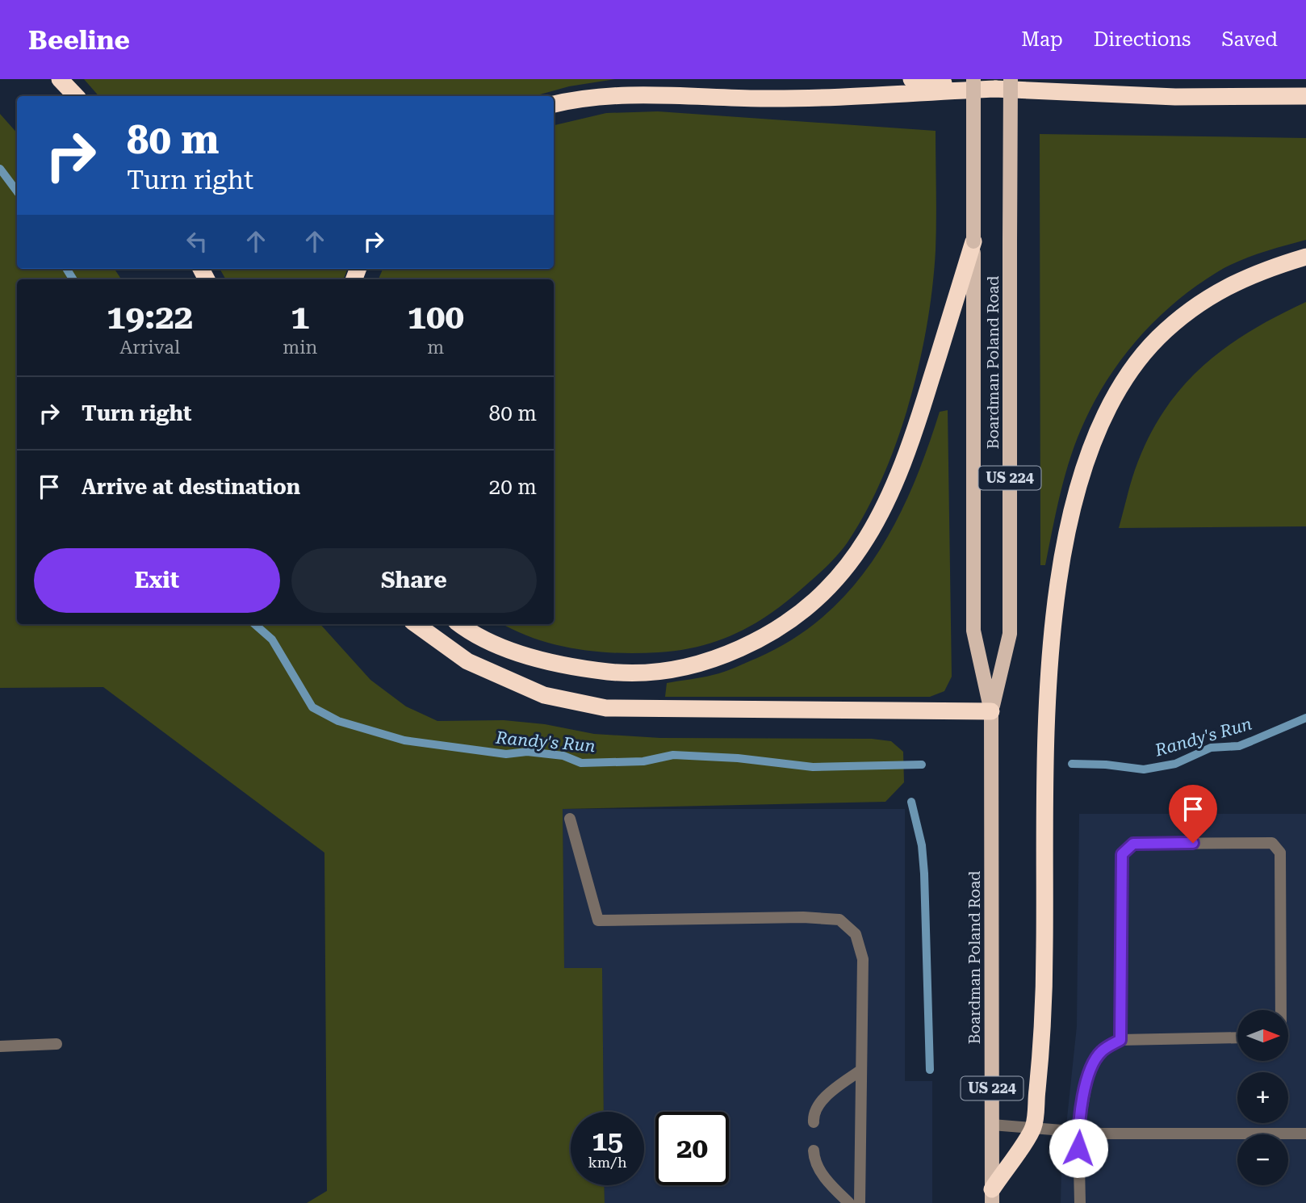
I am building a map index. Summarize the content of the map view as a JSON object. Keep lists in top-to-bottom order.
{
  "streets": {
    "main road": ["Boardman Poland Road", "US 224"]
  },
  "water": ["Randy's Run"],
  "north": "right",
  "page": {
    "header": "Beeline",
    "nav": ["Map", "Directions", "Saved"],
    "turn": ["80 m", "Turn right"],
    "eta": [
      "19:22",
      "Arrival",
      "1",
      "min",
      "100",
      "m"
    ],
    "list": [
      {
        "name": "Turn right",
        "value": "80 m"
      },
      {
        "name": "Arrive at destination",
        "value": "20 m"
      }
    ],
    "buttons": ["Exit", "Share"],
    "map_buttons": ["+", "−"],
    "speed": "15 km/h",
    "limit": "20"
  }
}
